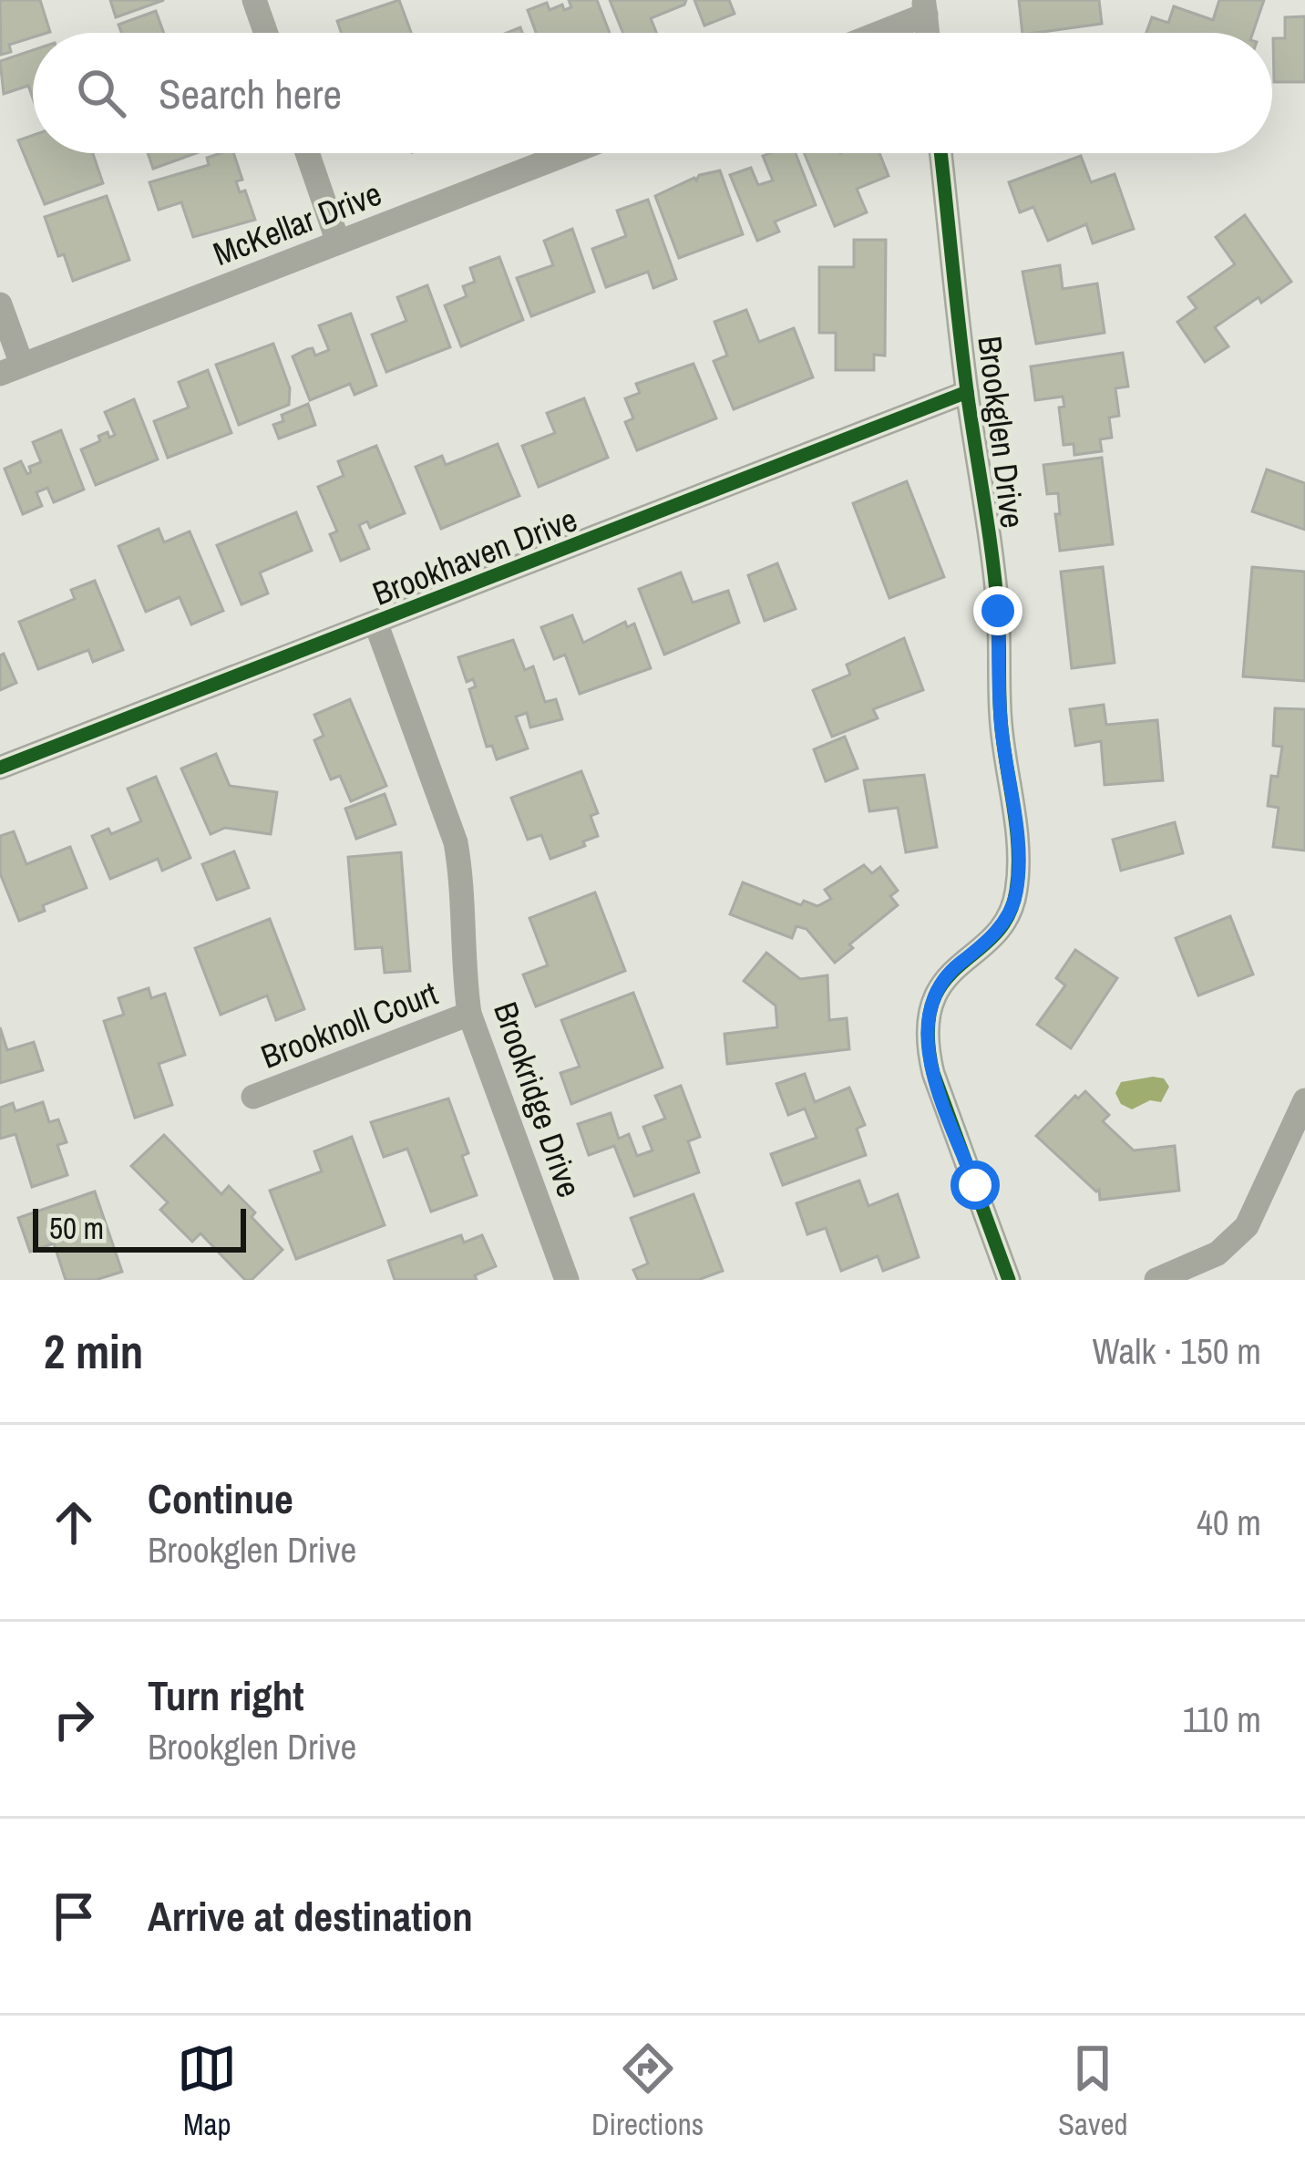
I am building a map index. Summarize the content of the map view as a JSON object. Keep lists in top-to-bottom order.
{
  "streets": {
    "street": [
      "McKellar Drive",
      "Brookglen Drive",
      "Brookhaven Drive",
      "Brooknoll Court",
      "Brookridge Drive"
    ]
  },
  "crossings": [
    ["Brookglen Drive", "Brookhaven Drive"],
    ["Brookhaven Drive", "Brookridge Drive"],
    ["Brooknoll Court", "Brookridge Drive"]
  ],
  "scale_bar": "50 m",
  "page": {
    "search": "Search here",
    "scale": "50 m",
    "heading": ["2 min", "Walk · 150 m"],
    "list": [
      ["Continue", "Brookglen Drive", "40 m"],
      ["Turn right", "Brookglen Drive", "110 m"],
      "Arrive at destination"
    ],
    "nav": ["Map", "Directions", "Saved"]
  }
}
